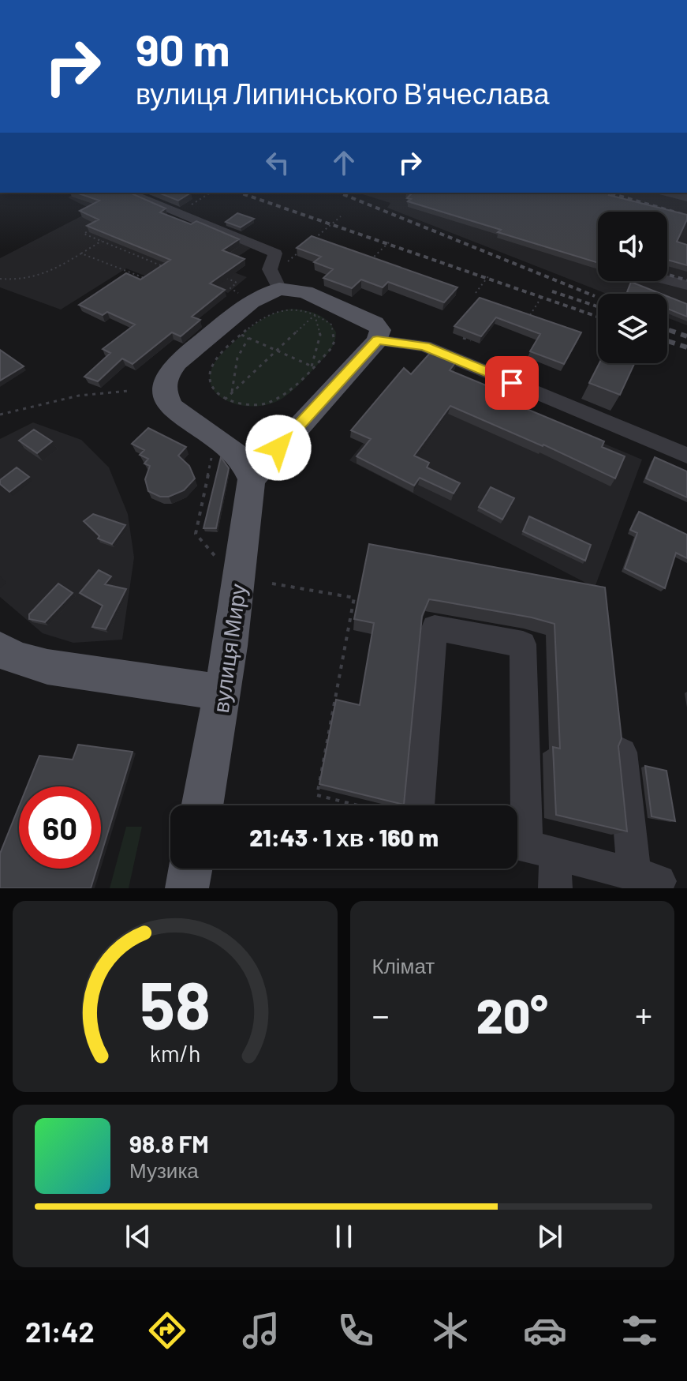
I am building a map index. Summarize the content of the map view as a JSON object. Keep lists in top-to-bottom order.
{
  "streets": {
    "main road": ["вулиця Миру"]
  },
  "page": {
    "turn": ["90 m", "вулиця Липинського В'ячеслава"],
    "limit": "60",
    "trip": "21:43 · 1 хв · 160 m",
    "tile": "Клімат",
    "heat": ["−", "20°", "+"],
    "song": ["98.8 FM", "Музика"],
    "tabs": "21:42",
    "gauge": ["58", "km/h"]
  }
}
